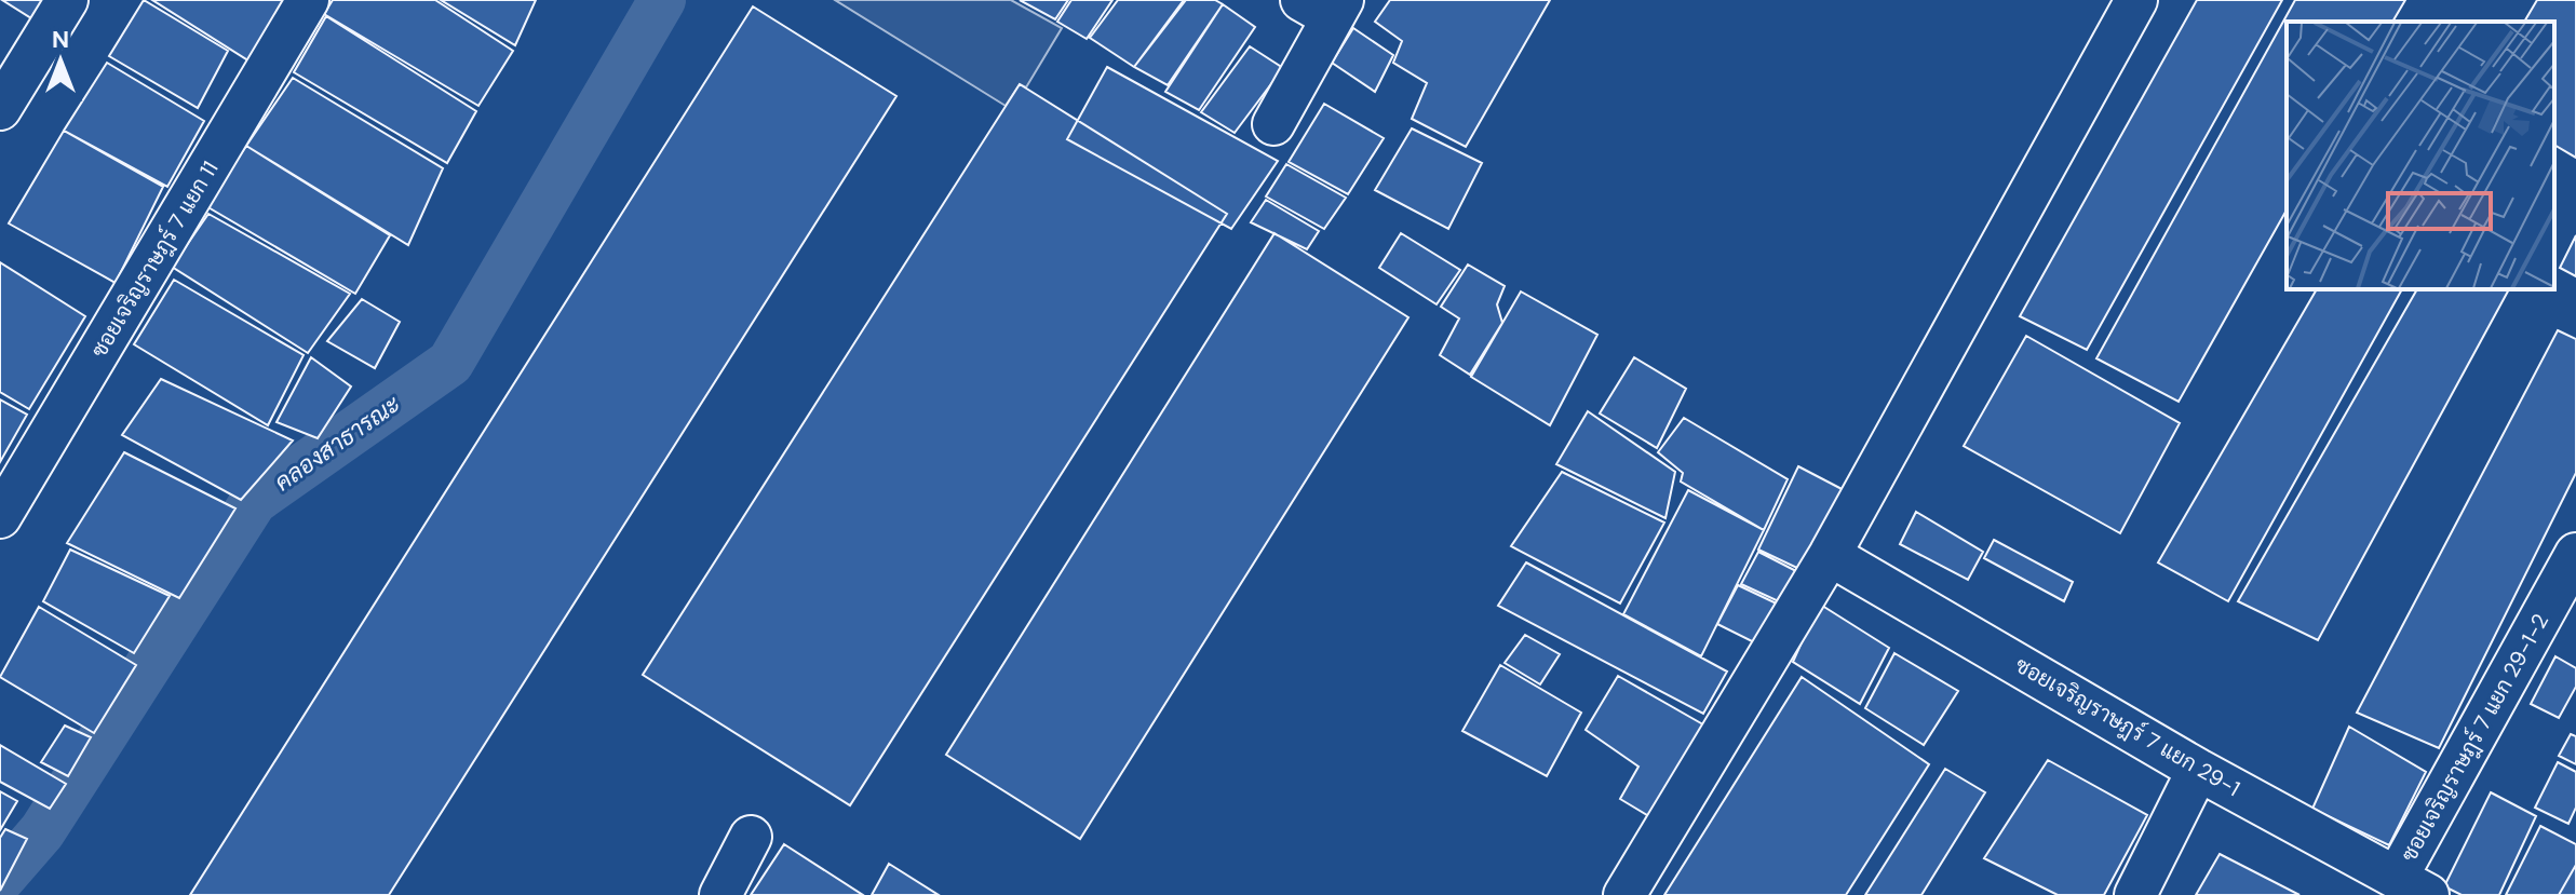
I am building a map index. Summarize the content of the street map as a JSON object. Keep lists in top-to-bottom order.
{
  "streets": {
    "street": ["ซอยเจริญราษฎร์ 7 แยก 11", "ซอยเจริญราษฎร์ 7 แยก 29-1", "ซอยเจริญราษฎร์ 7 แยก 29-1-2"]
  },
  "crossings": [
    ["ซอยเจริญราษฎร์ 7 แยก 29-1", "ซอยเจริญราษฎร์ 7 แยก 29-1-2"]
  ],
  "water": ["คลองสาธารณะ"],
  "north": "top"
}
